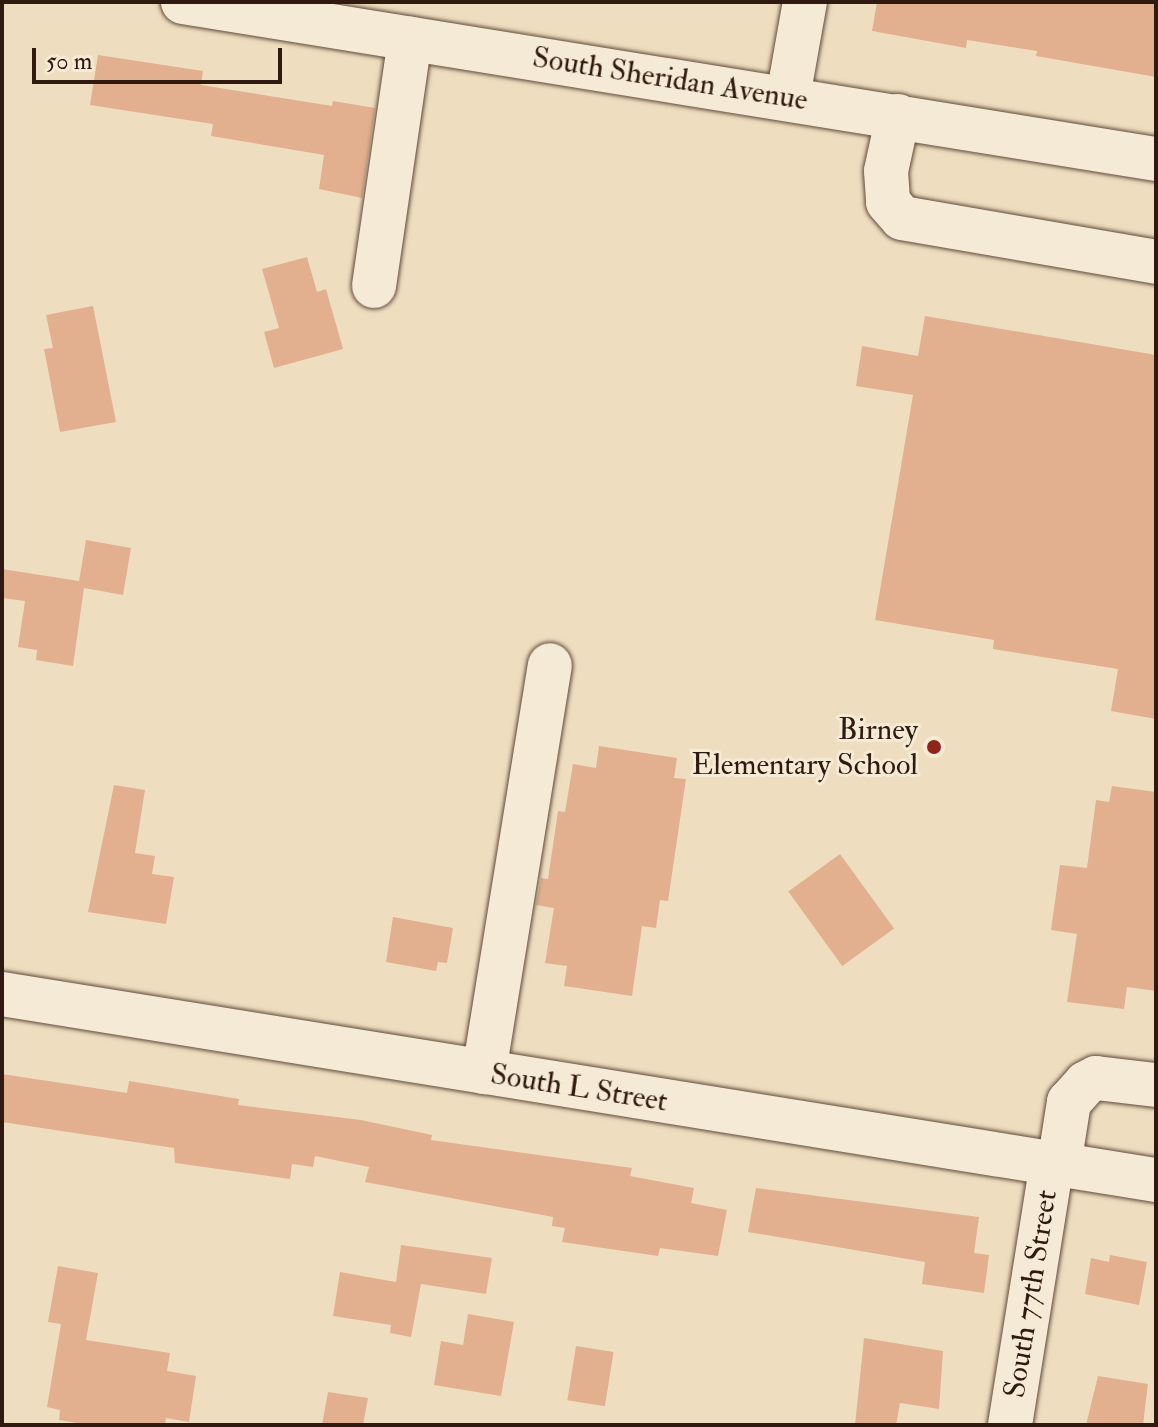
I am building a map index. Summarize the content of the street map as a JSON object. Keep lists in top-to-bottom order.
{
  "streets": {
    "street": ["South Sheridan Avenue", "South L Street", "South 77th Street"]
  },
  "crossings": [
    ["South L Street", "South 77th Street"]
  ],
  "places": ["Birney Elementary School"],
  "scale_bar": "50 m"
}
